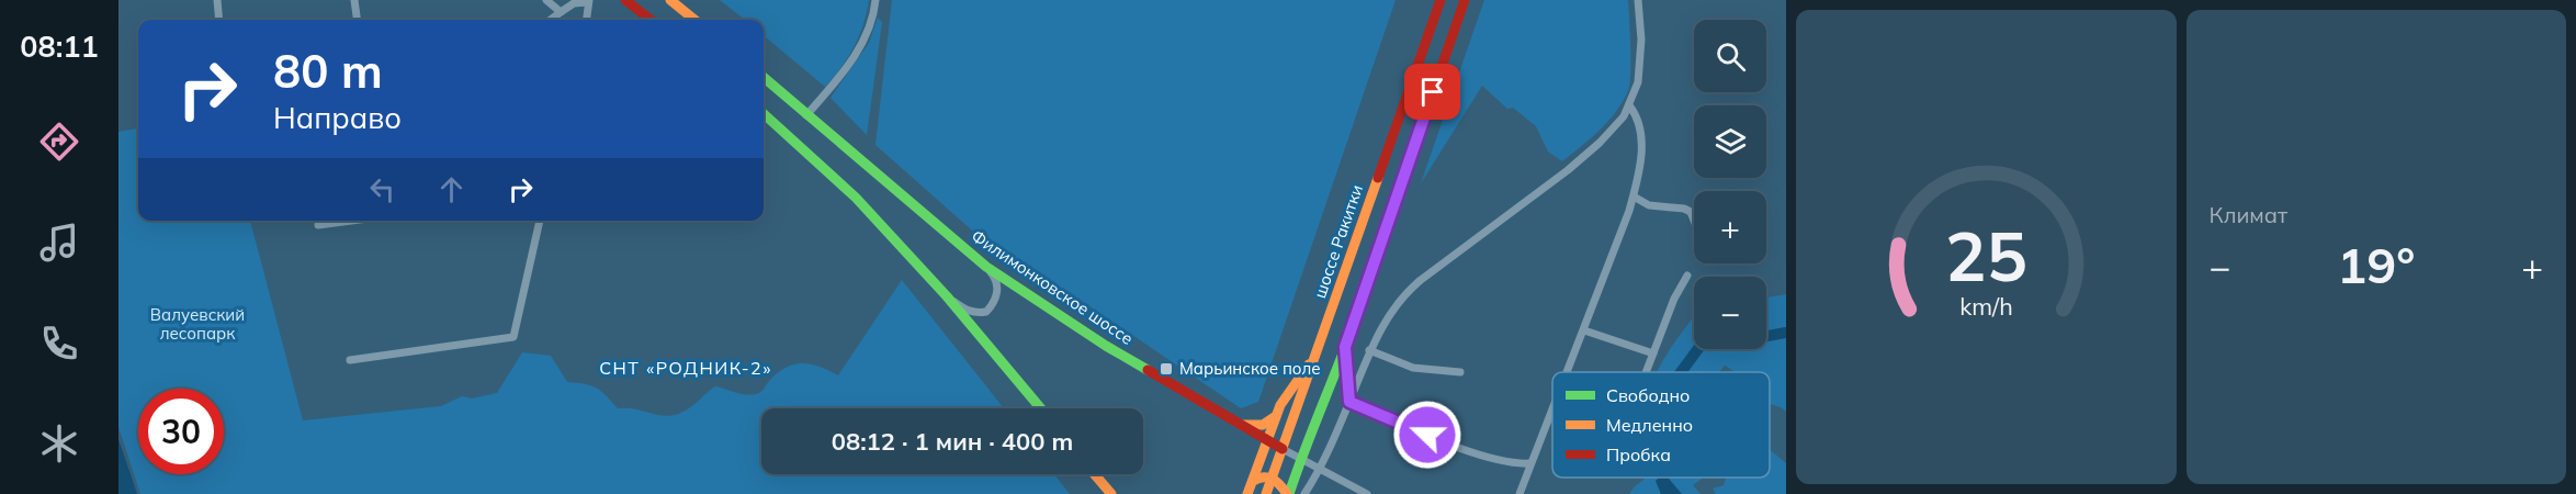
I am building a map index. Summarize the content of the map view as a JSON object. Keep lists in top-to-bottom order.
{
  "streets": {
    "main road": ["шоссе Ракитки", "Филимонковское шоссе"]
  },
  "crossings": [
    ["шоссе Ракитки", "Филимонковское шоссе"]
  ],
  "districts": ["СНТ «РОДНИК-2»"],
  "parks": ["Валуевский лесопарк"],
  "places": {
    "transit": ["Марьинское поле"]
  },
  "legend": ["Свободно", "Медленно", "Пробка"],
  "page": {
    "tabs": "08:11",
    "tile": "Климат",
    "map_buttons": ["+", "−"],
    "turn": ["80 m", "Направо"],
    "heat": ["−", "19°", "+"],
    "limit": "30",
    "trip": "08:12 · 1 мин · 400 m",
    "gauge": ["25", "km/h"]
  }
}
